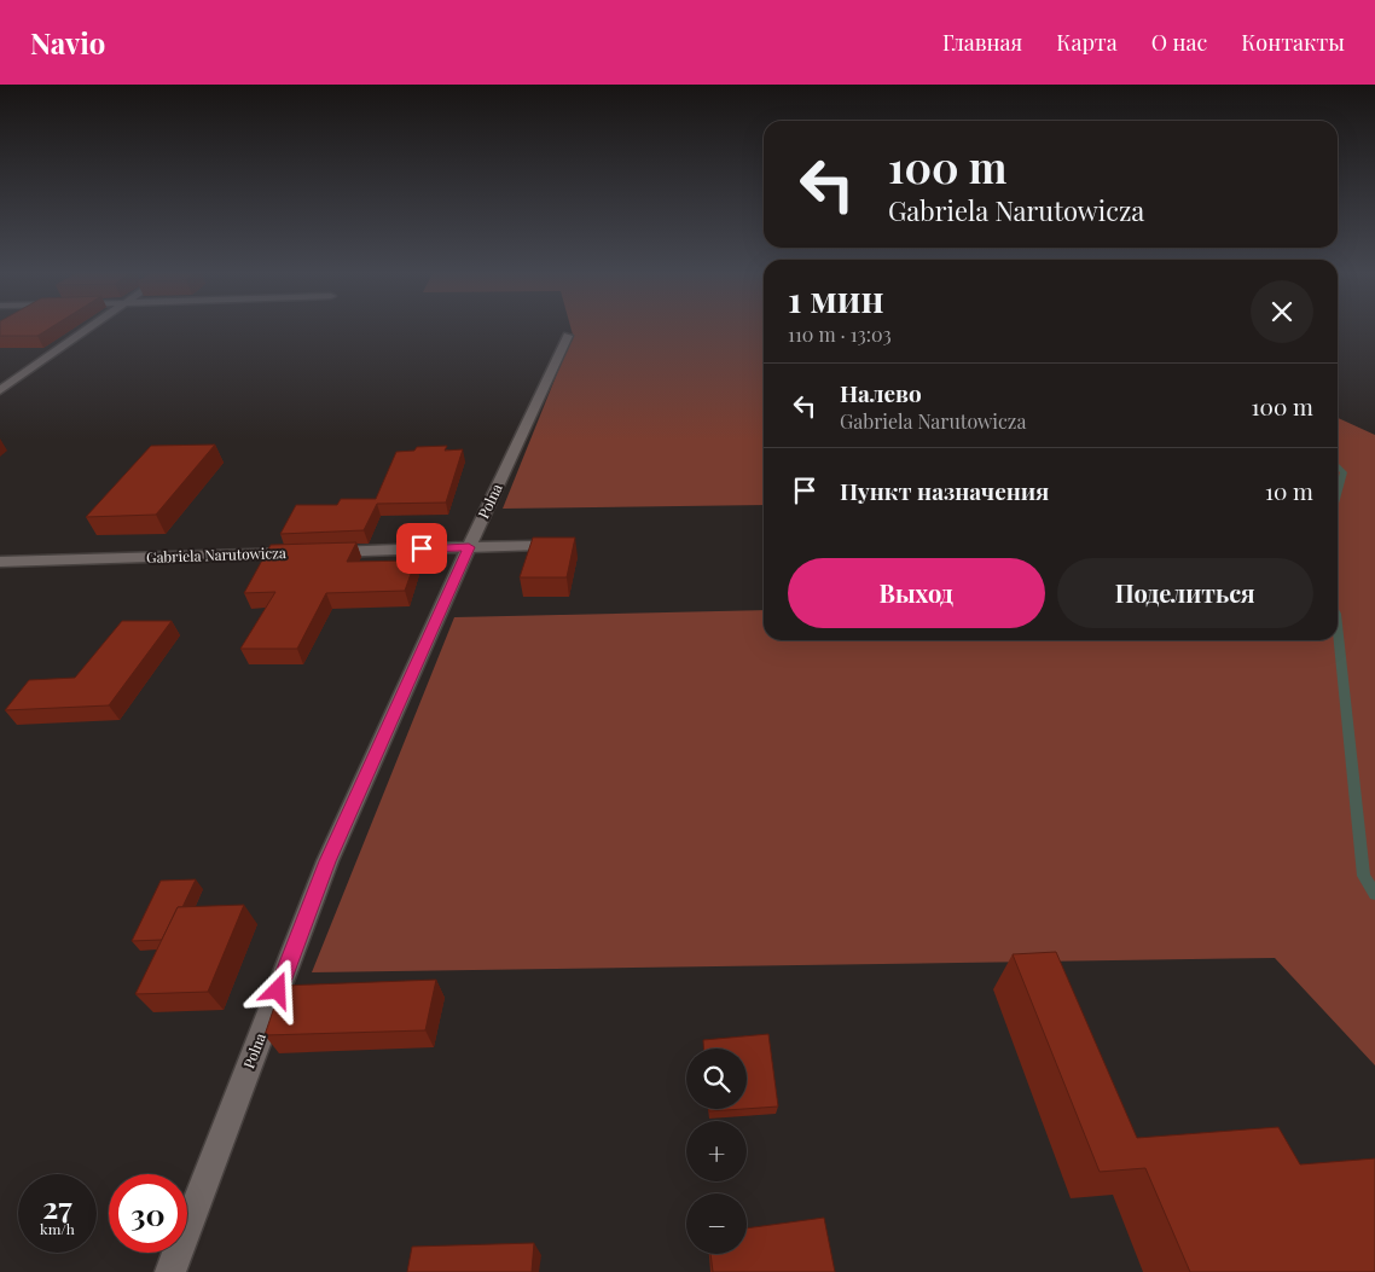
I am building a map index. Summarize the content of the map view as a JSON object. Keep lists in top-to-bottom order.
{
  "streets": {
    "street": ["Polna", "Gabriela Narutowicza"]
  },
  "crossings": [
    ["Polna", "Gabriela Narutowicza"]
  ],
  "page": {
    "header": "Navio",
    "nav": [
      "Главная",
      "Карта",
      "О нас",
      "Контакты"
    ],
    "turn": ["100 m", "Gabriela Narutowicza"],
    "heading": ["1 мин", "110 m · 13:03"],
    "list": [
      {
        "name": "Налево",
        "note": "Gabriela Narutowicza",
        "value": "100 m"
      },
      {
        "name": "Пункт назначения",
        "value": "10 m"
      }
    ],
    "buttons": ["Выход", "Поделиться"],
    "map_buttons": ["+", "−"],
    "speed": "27 km/h",
    "limit": "30"
  }
}
